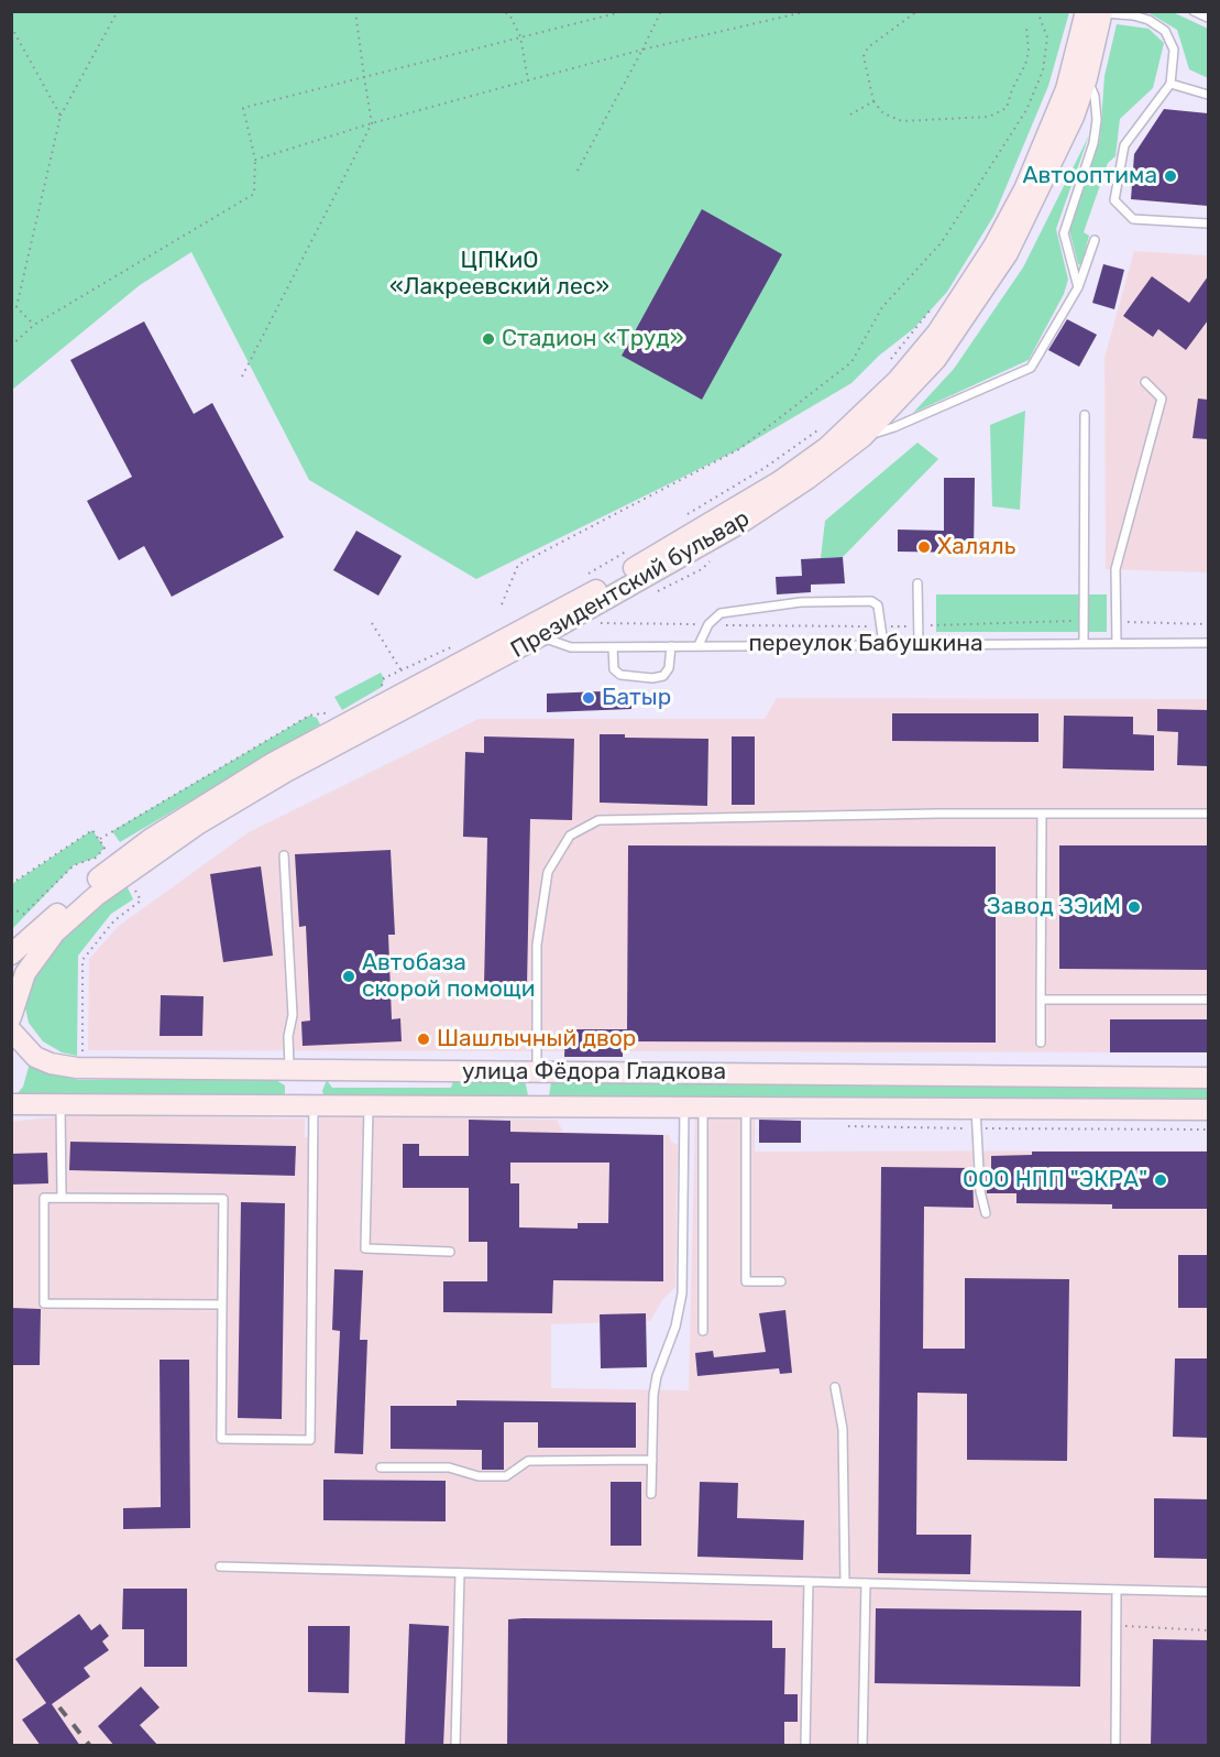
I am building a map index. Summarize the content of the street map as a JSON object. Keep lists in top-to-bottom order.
{
  "streets": {
    "main road": ["Президентский бульвар", "улица Фёдора Гладкова"],
    "lane": ["переулок Бабушкина"]
  },
  "crossings": [
    ["Президентский бульвар", "переулок Бабушкина"]
  ],
  "parks": ["ЦПКиО «Лакреевский лес»"],
  "places": [
    "Автооптима",
    "Стадион «Труд»",
    "Халяль",
    "Батыр",
    "Завод ЗЭиМ",
    "Автобаза скорой помощи",
    "Шашлычный двор",
    "ООО НПП \"ЭКРА\""
  ]
}
